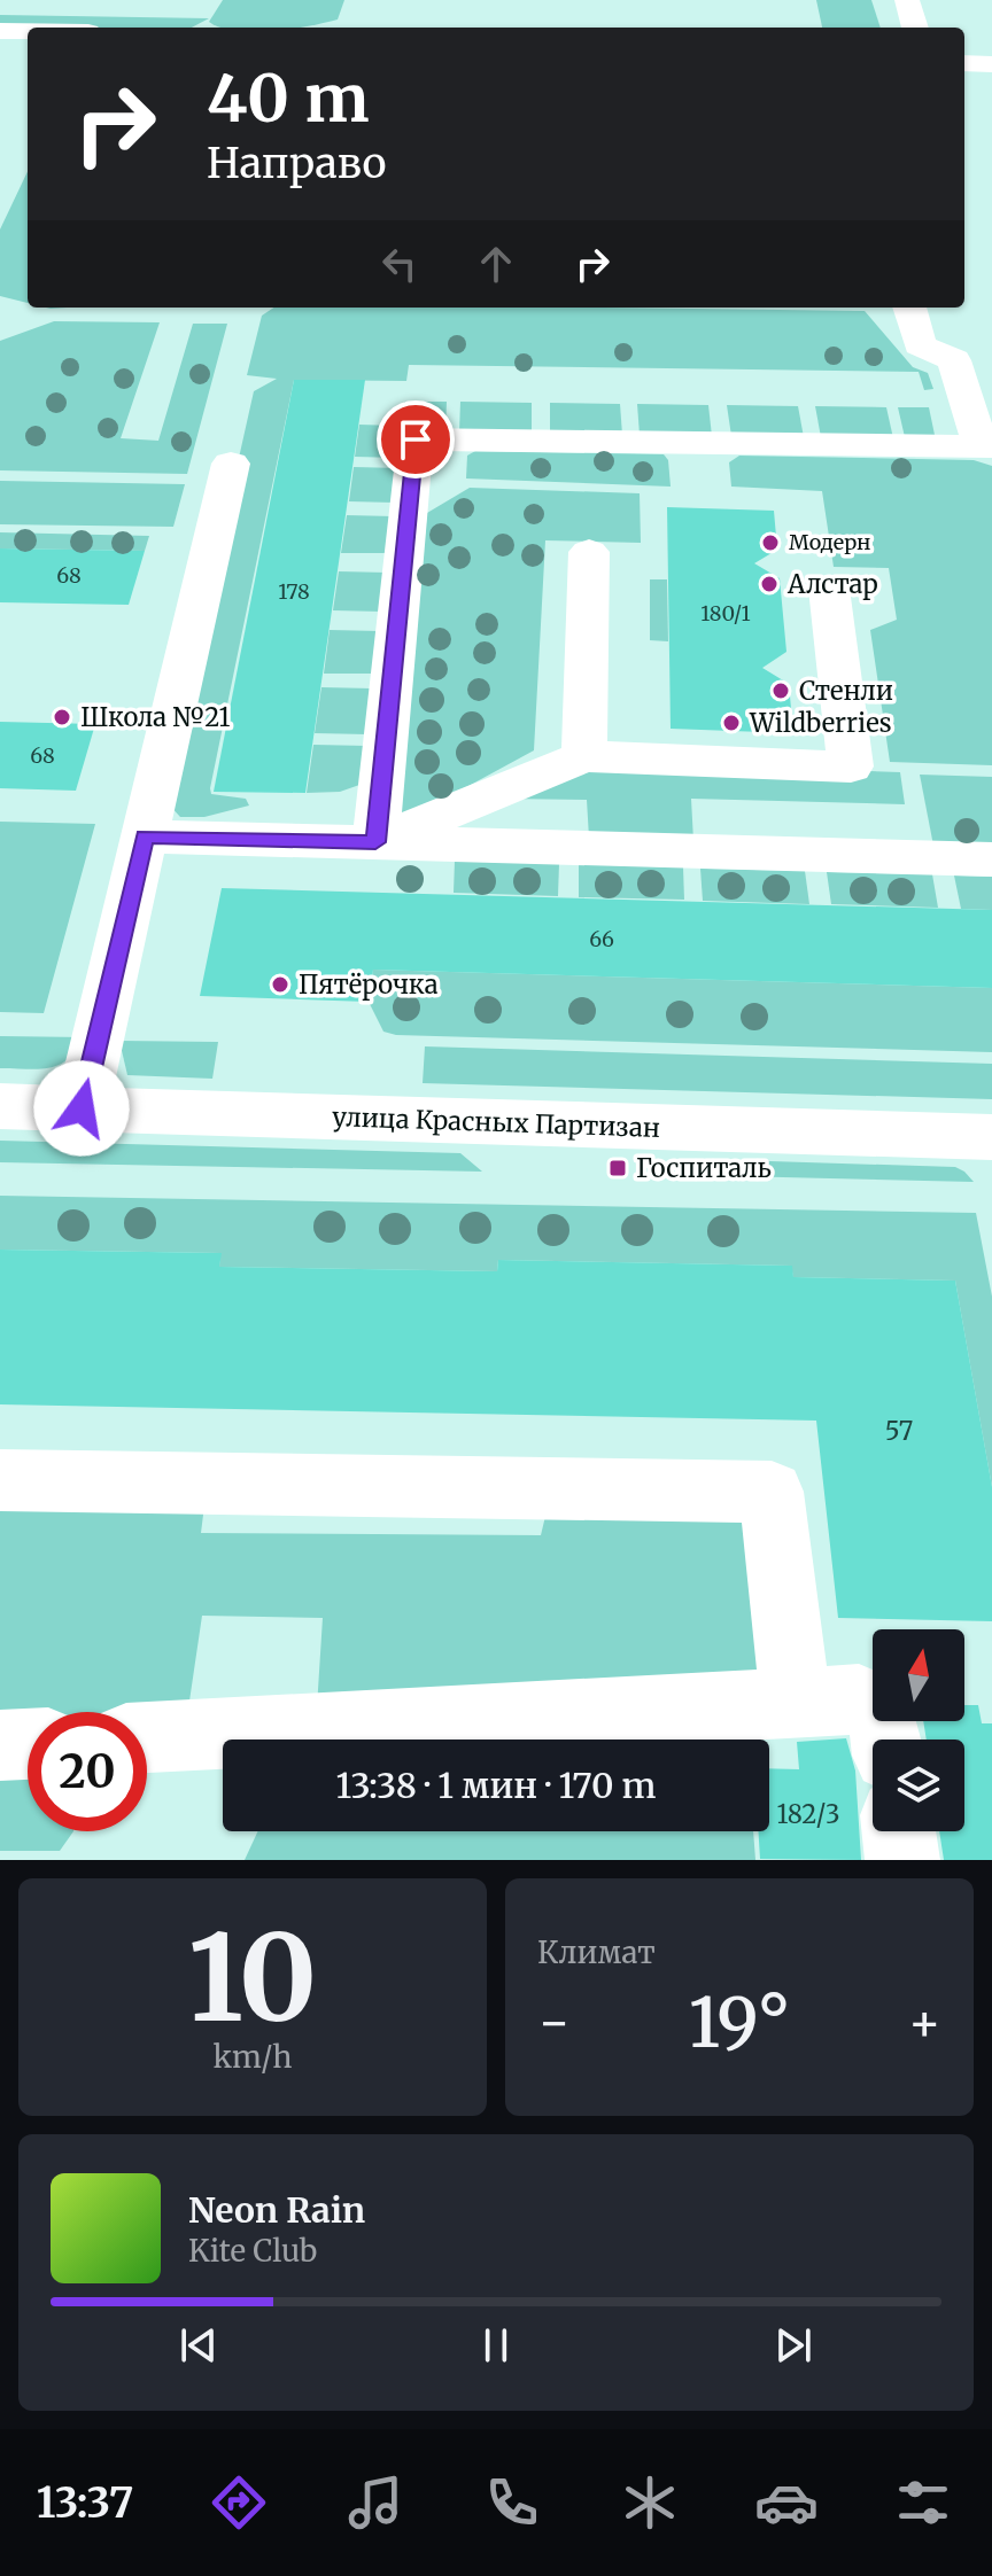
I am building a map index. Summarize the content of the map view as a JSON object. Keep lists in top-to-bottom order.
{
  "streets": {
    "street": ["улица Красных Партизан"]
  },
  "places": {
    "other": [
      "Модерн",
      "Алстар",
      "Стенли",
      "Школа №21",
      "Wildberries",
      "Пятёрочка"
    ],
    "transit": ["Госпиталь"]
  },
  "house_numbers": [
    "68",
    "178",
    "180/1",
    "68",
    "66",
    "57",
    "182/3"
  ],
  "north": "top",
  "page": {
    "turn": ["40 m", "Направо"],
    "limit": "20",
    "trip": "13:38 · 1 мин · 170 m",
    "tile": [
      ["10", "km/h"],
      "Климат"
    ],
    "heat": ["−", "19°", "+"],
    "song": ["Neon Rain", "Kite Club"],
    "tabs": "13:37"
  }
}
